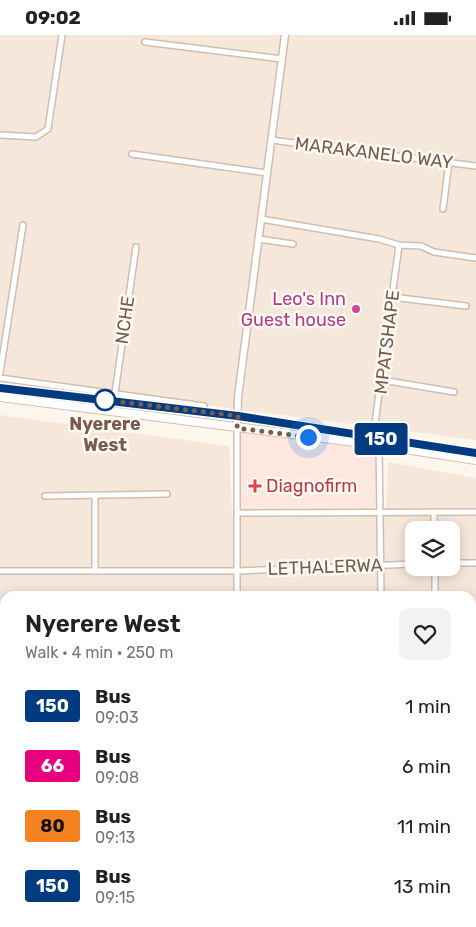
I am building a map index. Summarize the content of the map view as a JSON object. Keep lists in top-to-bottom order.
{
  "streets": {
    "street": [
      "MARAKANELO WAY",
      "NCHE",
      "MPATSHAPE",
      "LETHALERWA"
    ]
  },
  "places": {
    "other": ["Leo's Inn Guest house", "Nyerere West"],
    "health": ["Diagnofirm"]
  },
  "lines": ["bus line 150"],
  "page": {
    "status": "09:02",
    "on_map": "150",
    "heading": ["Nyerere West", "Walk · 4 min · 250 m"],
    "list": [
      {
        "mark": "150",
        "name": "Bus",
        "note": "09:03",
        "value": "1 min"
      },
      {
        "mark": "66",
        "name": "Bus",
        "note": "09:08",
        "value": "6 min"
      },
      {
        "mark": "80",
        "name": "Bus",
        "note": "09:13",
        "value": "11 min"
      },
      {
        "mark": "150",
        "name": "Bus",
        "note": "09:15",
        "value": "13 min"
      }
    ]
  }
}
